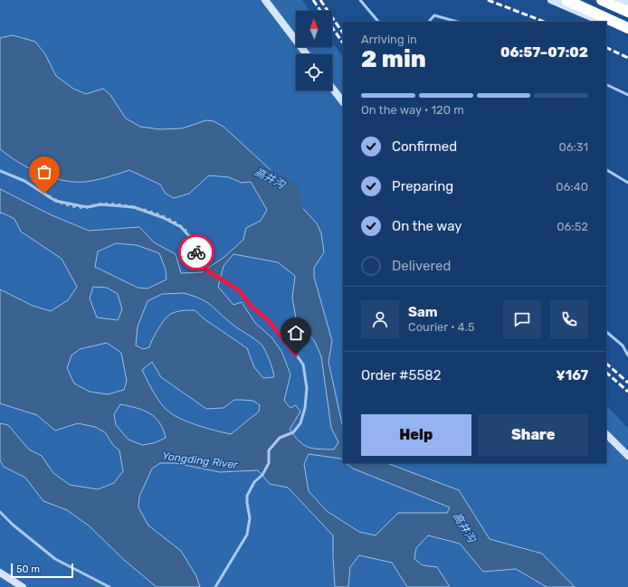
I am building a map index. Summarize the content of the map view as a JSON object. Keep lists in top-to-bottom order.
{
  "water": ["高井沟", "Yongding River"],
  "scale_bar": "50 m",
  "north": "top",
  "page": {
    "heading": ["2 min", "Arriving in", "06:57–07:02"],
    "panel": [
      "Sam",
      "Courier · 4.5",
      "Order #5582",
      "¥167"
    ],
    "bar": "On the way · 120 m",
    "list": [
      ["Confirmed", "06:31"],
      ["Preparing", "06:40"],
      ["On the way", "06:52"],
      "Delivered"
    ],
    "buttons": ["Help", "Share"],
    "scale": "50 m"
  }
}
